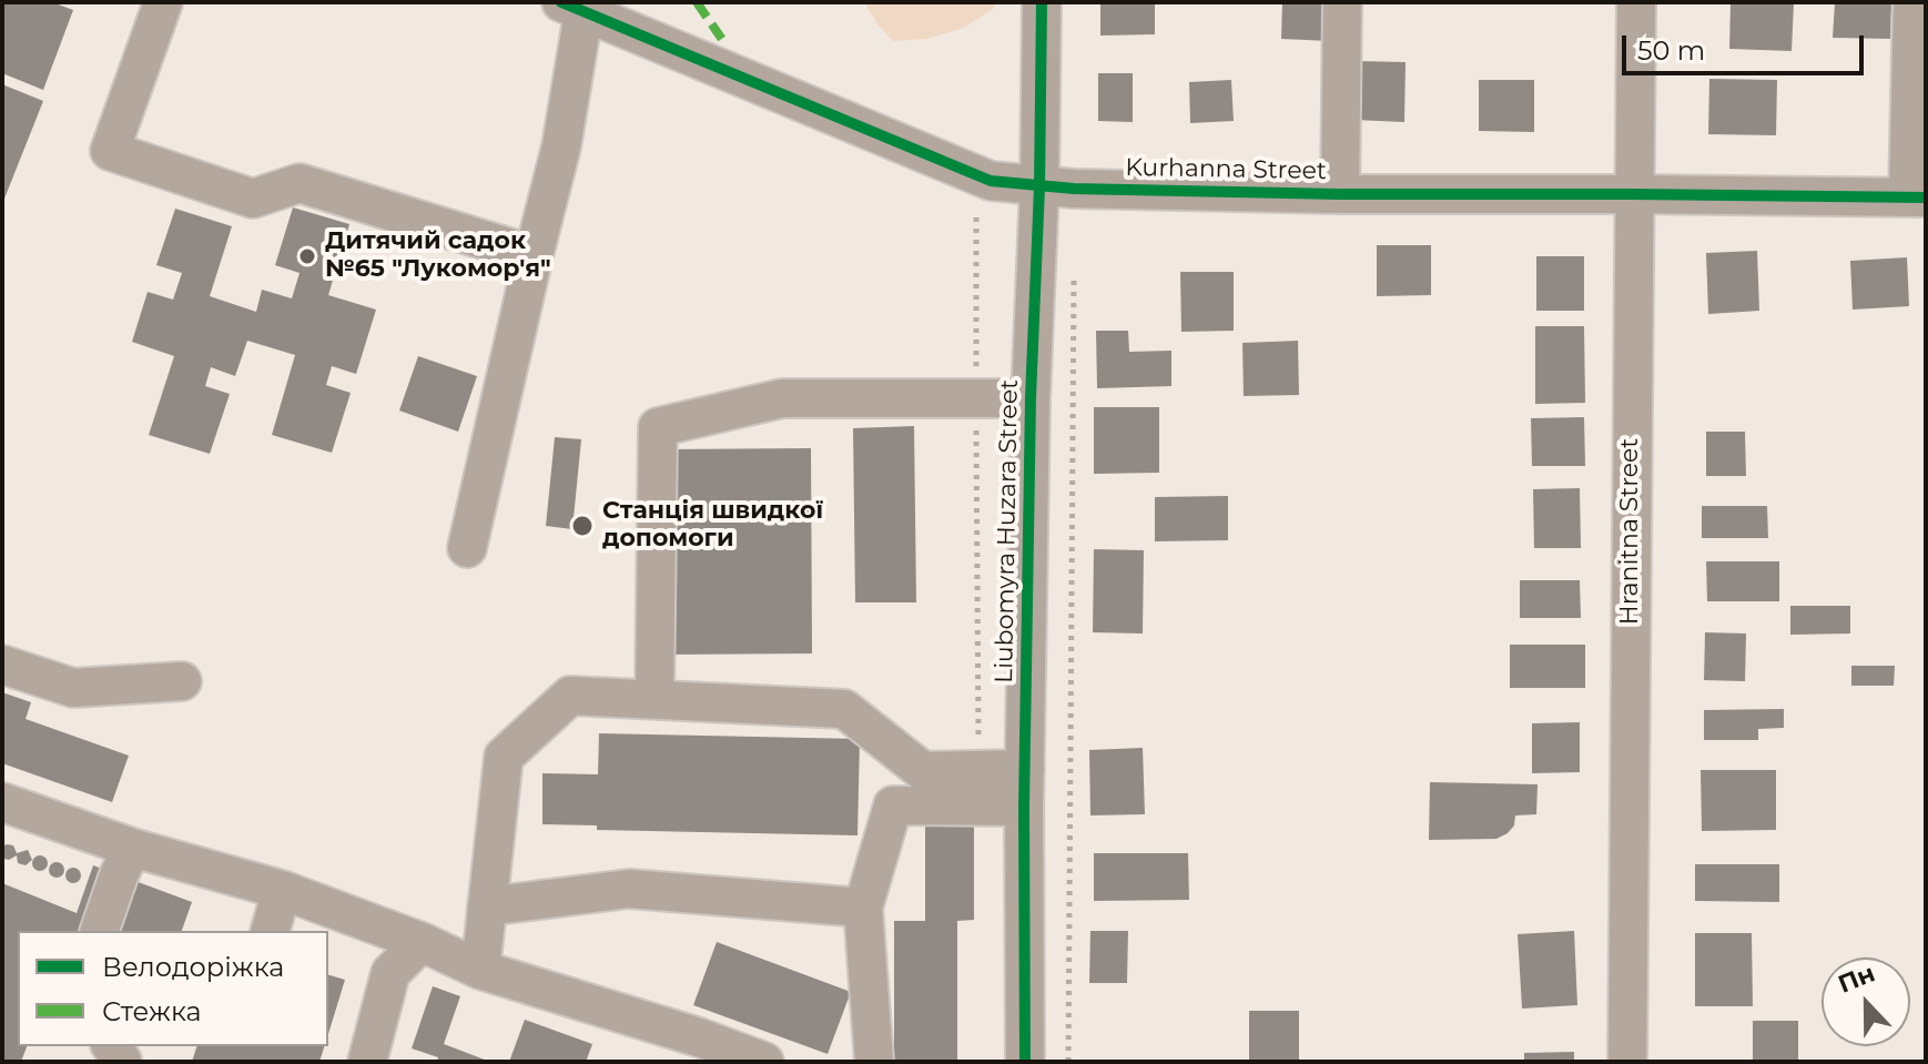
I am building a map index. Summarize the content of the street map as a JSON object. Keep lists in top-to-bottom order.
{
  "streets": {
    "street": ["Kurhanna Street", "Liubomyra Huzara Street", "Hranitna Street"]
  },
  "crossings": [
    ["Kurhanna Street", "Liubomyra Huzara Street"],
    ["Kurhanna Street", "Hranitna Street"]
  ],
  "places": ["Дитячий садок №65 \"Лукомор'я\"", "Станція швидкої допомоги"],
  "legend": ["Велодоріжка", "Стежка"],
  "scale_bar": "50 m",
  "north": "top"
}
